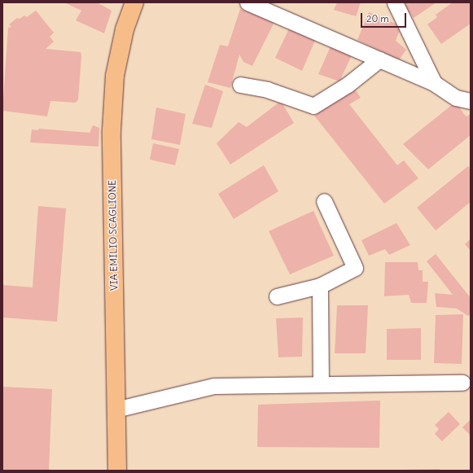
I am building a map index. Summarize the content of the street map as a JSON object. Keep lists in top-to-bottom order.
{
  "streets": {
    "main road": ["VIA EMILIO SCAGLIONE"]
  },
  "scale_bar": "20 m"
}
